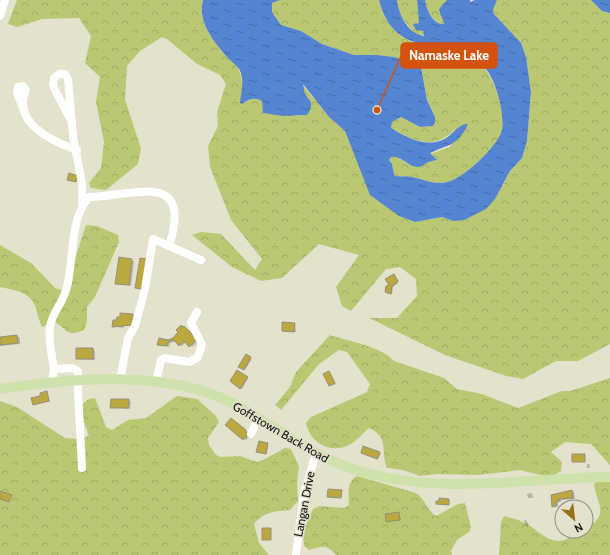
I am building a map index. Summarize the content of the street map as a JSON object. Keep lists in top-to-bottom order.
{
  "streets": {
    "main road": ["Goffstown Back Road"],
    "street": ["Langan Drive"]
  },
  "crossings": [
    ["Goffstown Back Road", "Langan Drive"]
  ],
  "places": ["Namaske Lake"],
  "north": "bottom right"
}
